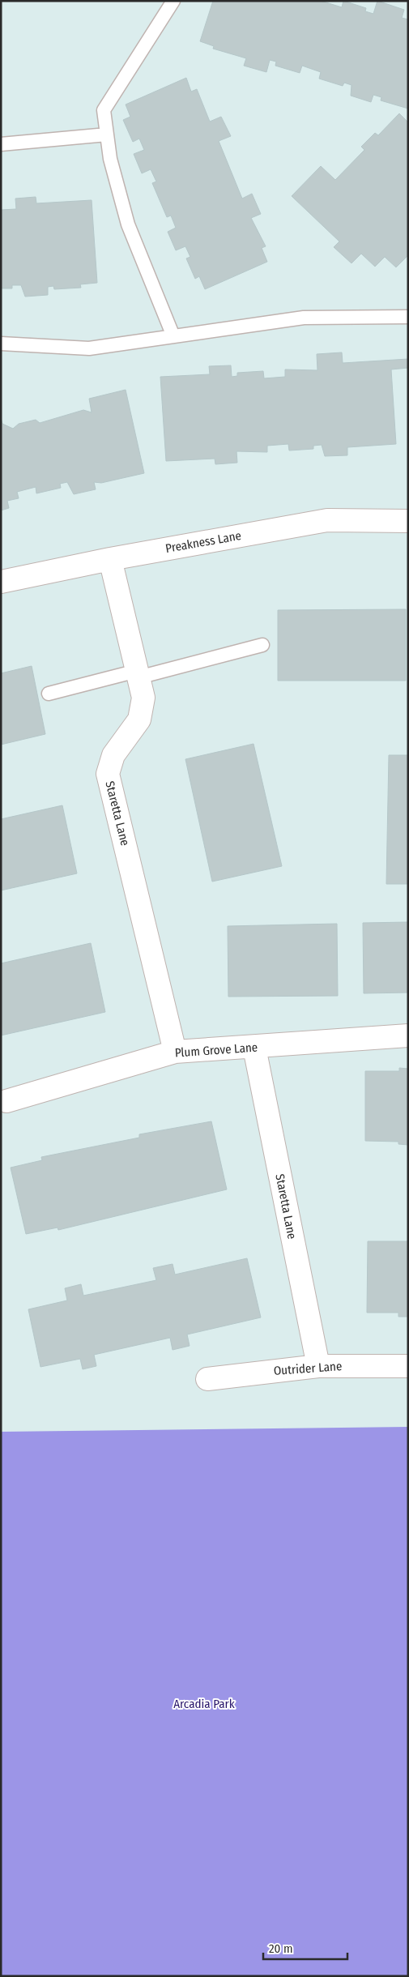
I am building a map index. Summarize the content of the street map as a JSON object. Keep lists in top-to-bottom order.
{
  "streets": {
    "street": [
      "Preakness Lane",
      "Staretta Lane",
      "Plum Grove Lane",
      "Outrider Lane"
    ]
  },
  "crossings": [
    ["Preakness Lane", "Staretta Lane"],
    ["Staretta Lane", "Plum Grove Lane"],
    ["Staretta Lane", "Outrider Lane"]
  ],
  "parks": ["Arcadia Park"],
  "scale_bar": "20 m"
}
